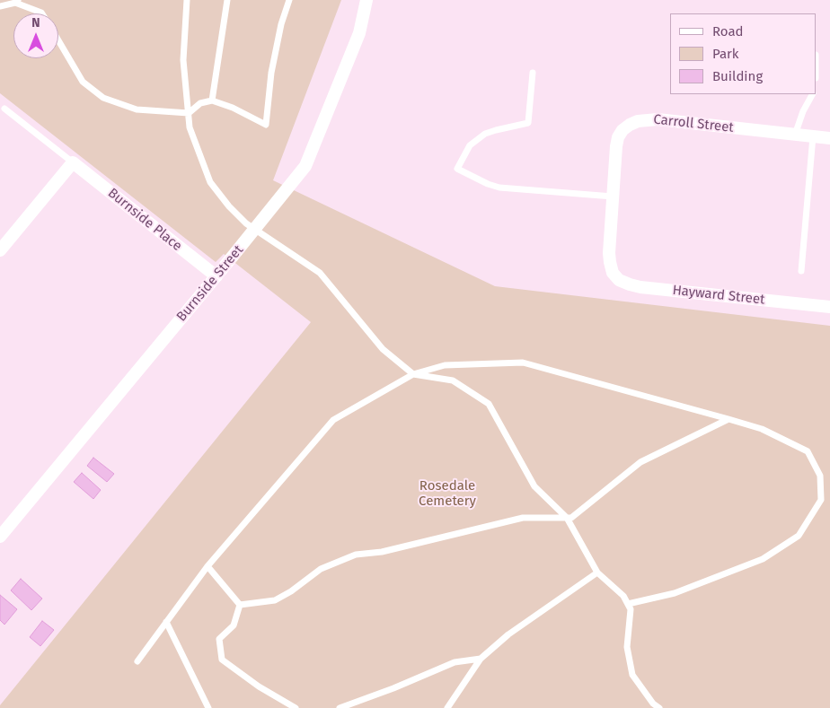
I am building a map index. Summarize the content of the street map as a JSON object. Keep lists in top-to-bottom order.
{
  "streets": {
    "street": [
      "Carroll Street",
      "Burnside Place",
      "Burnside Street",
      "Hayward Street"
    ]
  },
  "crossings": [
    ["Carroll Street", "Hayward Street"],
    ["Burnside Place", "Burnside Street"]
  ],
  "parks": ["Rosedale Cemetery"],
  "legend": ["Road", "Park", "Building"],
  "north": "top"
}
